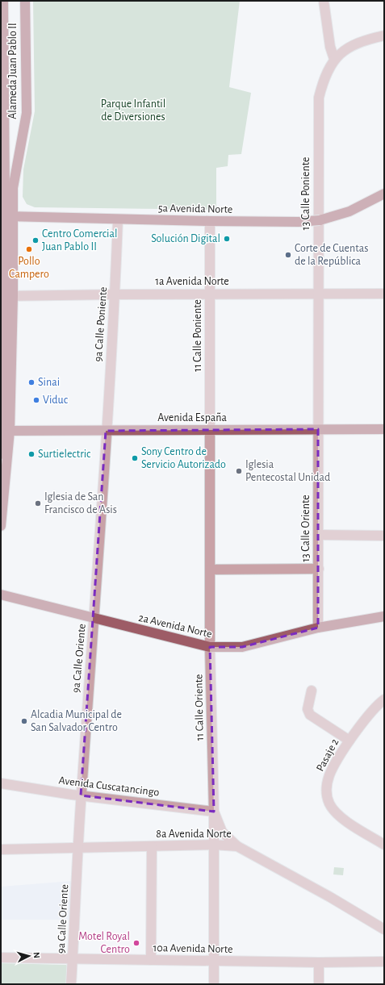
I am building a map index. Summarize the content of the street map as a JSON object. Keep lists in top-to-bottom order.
{
  "streets": {
    "main road": [
      "Alameda Juan Pablo II",
      "5a Avenida Norte",
      "Avenida España",
      "2a Avenida Norte"
    ],
    "street": [
      "13 Calle Poniente",
      "1a Avenida Norte",
      "9a Calle Poniente",
      "11 Calle Poniente",
      "13 Calle Oriente",
      "9a Calle Oriente",
      "11 Calle Oriente",
      "Pasaje 2",
      "Avenida Cuscatancingo",
      "8a Avenida Norte",
      "10a Avenida Norte"
    ]
  },
  "crossings": [
    ["Alameda Juan Pablo II", "5a Avenida Norte"],
    ["Alameda Juan Pablo II", "1a Avenida Norte"],
    ["Alameda Juan Pablo II", "Avenida España"],
    ["13 Calle Poniente", "1a Avenida Norte"],
    ["13 Calle Poniente", "Avenida España"],
    ["13 Calle Poniente", "13 Calle Oriente"],
    ["5a Avenida Norte", "9a Calle Poniente"],
    ["5a Avenida Norte", "11 Calle Poniente"],
    ["1a Avenida Norte", "9a Calle Poniente"],
    ["1a Avenida Norte", "11 Calle Poniente"],
    ["9a Calle Poniente", "Avenida España"],
    ["9a Calle Poniente", "9a Calle Oriente"],
    ["11 Calle Poniente", "Avenida España"],
    ["11 Calle Poniente", "11 Calle Oriente"],
    ["Avenida España", "13 Calle Oriente"],
    ["Avenida España", "9a Calle Oriente"],
    ["Avenida España", "11 Calle Oriente"],
    ["13 Calle Oriente", "2a Avenida Norte"],
    ["2a Avenida Norte", "9a Calle Oriente"],
    ["2a Avenida Norte", "11 Calle Oriente"],
    ["9a Calle Oriente", "Avenida Cuscatancingo"],
    ["9a Calle Oriente", "8a Avenida Norte"],
    ["9a Calle Oriente", "10a Avenida Norte"],
    ["11 Calle Oriente", "Avenida Cuscatancingo"],
    ["11 Calle Oriente", "8a Avenida Norte"],
    ["11 Calle Oriente", "10a Avenida Norte"]
  ],
  "parks": ["Parque Infantil de Diversiones"],
  "places": [
    "Solución Digital",
    "Centro Comercial Juan Pablo II",
    "Pollo Campero",
    "Corte de Cuentas de la República",
    "Sinai",
    "Viduc",
    "Surtielectric",
    "Sony Centro de Servicio Autorizado",
    "Iglesia Pentecostal Unidad",
    "Iglesia de San Francisco de Asis",
    "Alcadia Municipal de San Salvador Centro",
    "Motel Royal Centro"
  ],
  "north": "right"
}
